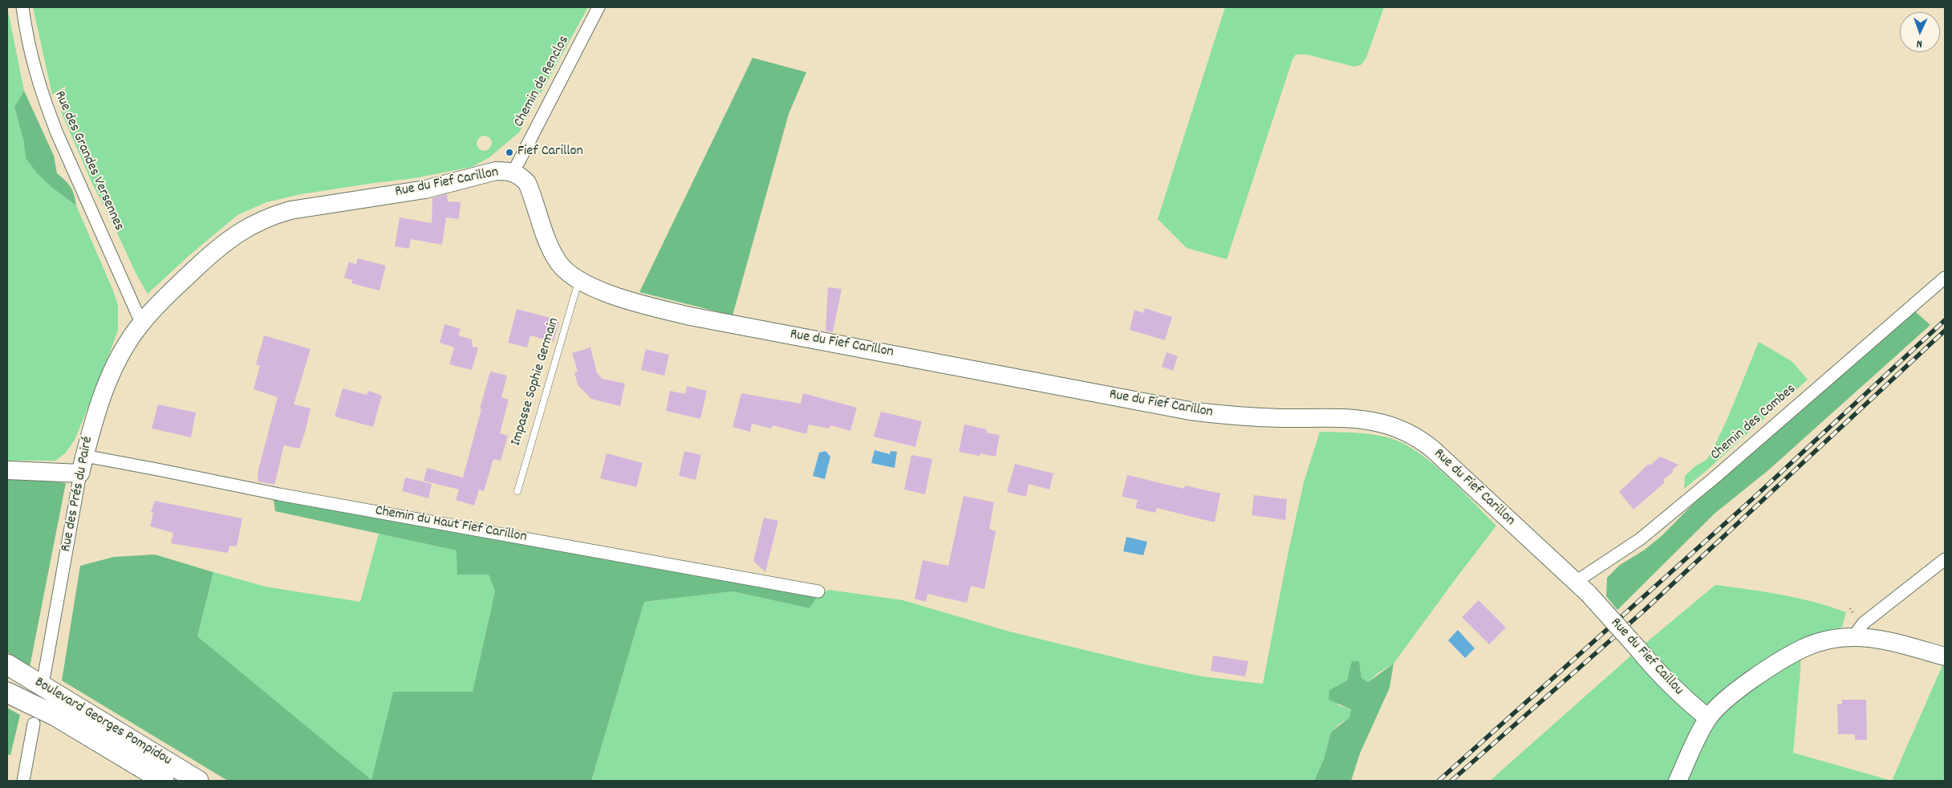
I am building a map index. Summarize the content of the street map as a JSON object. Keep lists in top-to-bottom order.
{
  "streets": {
    "main road": ["Boulevard Georges Pompidou"],
    "street": [
      "Chemin de Renclos",
      "Rue des Grandes Versennes",
      "Rue du Fief Carillon",
      "Chemin des Combes",
      "Rue des Prés du Pairé",
      "Chemin du Haut Fief Carillon",
      "Rue du Fief Caillou"
    ],
    "lane": ["Impasse Sophie Germain"]
  },
  "crossings": [
    ["Chemin de Renclos", "Rue du Fief Carillon"],
    ["Rue des Grandes Versennes", "Rue du Fief Carillon"],
    ["Rue des Grandes Versennes", "Rue des Prés du Pairé"],
    ["Rue du Fief Carillon", "Impasse Sophie Germain"],
    ["Rue du Fief Carillon", "Chemin des Combes"],
    ["Rue du Fief Carillon", "Rue des Prés du Pairé"],
    ["Rue du Fief Carillon", "Rue du Fief Caillou"],
    ["Rue des Prés du Pairé", "Chemin du Haut Fief Carillon"]
  ],
  "places": ["Fief Carillon"],
  "north": "bottom"
}
